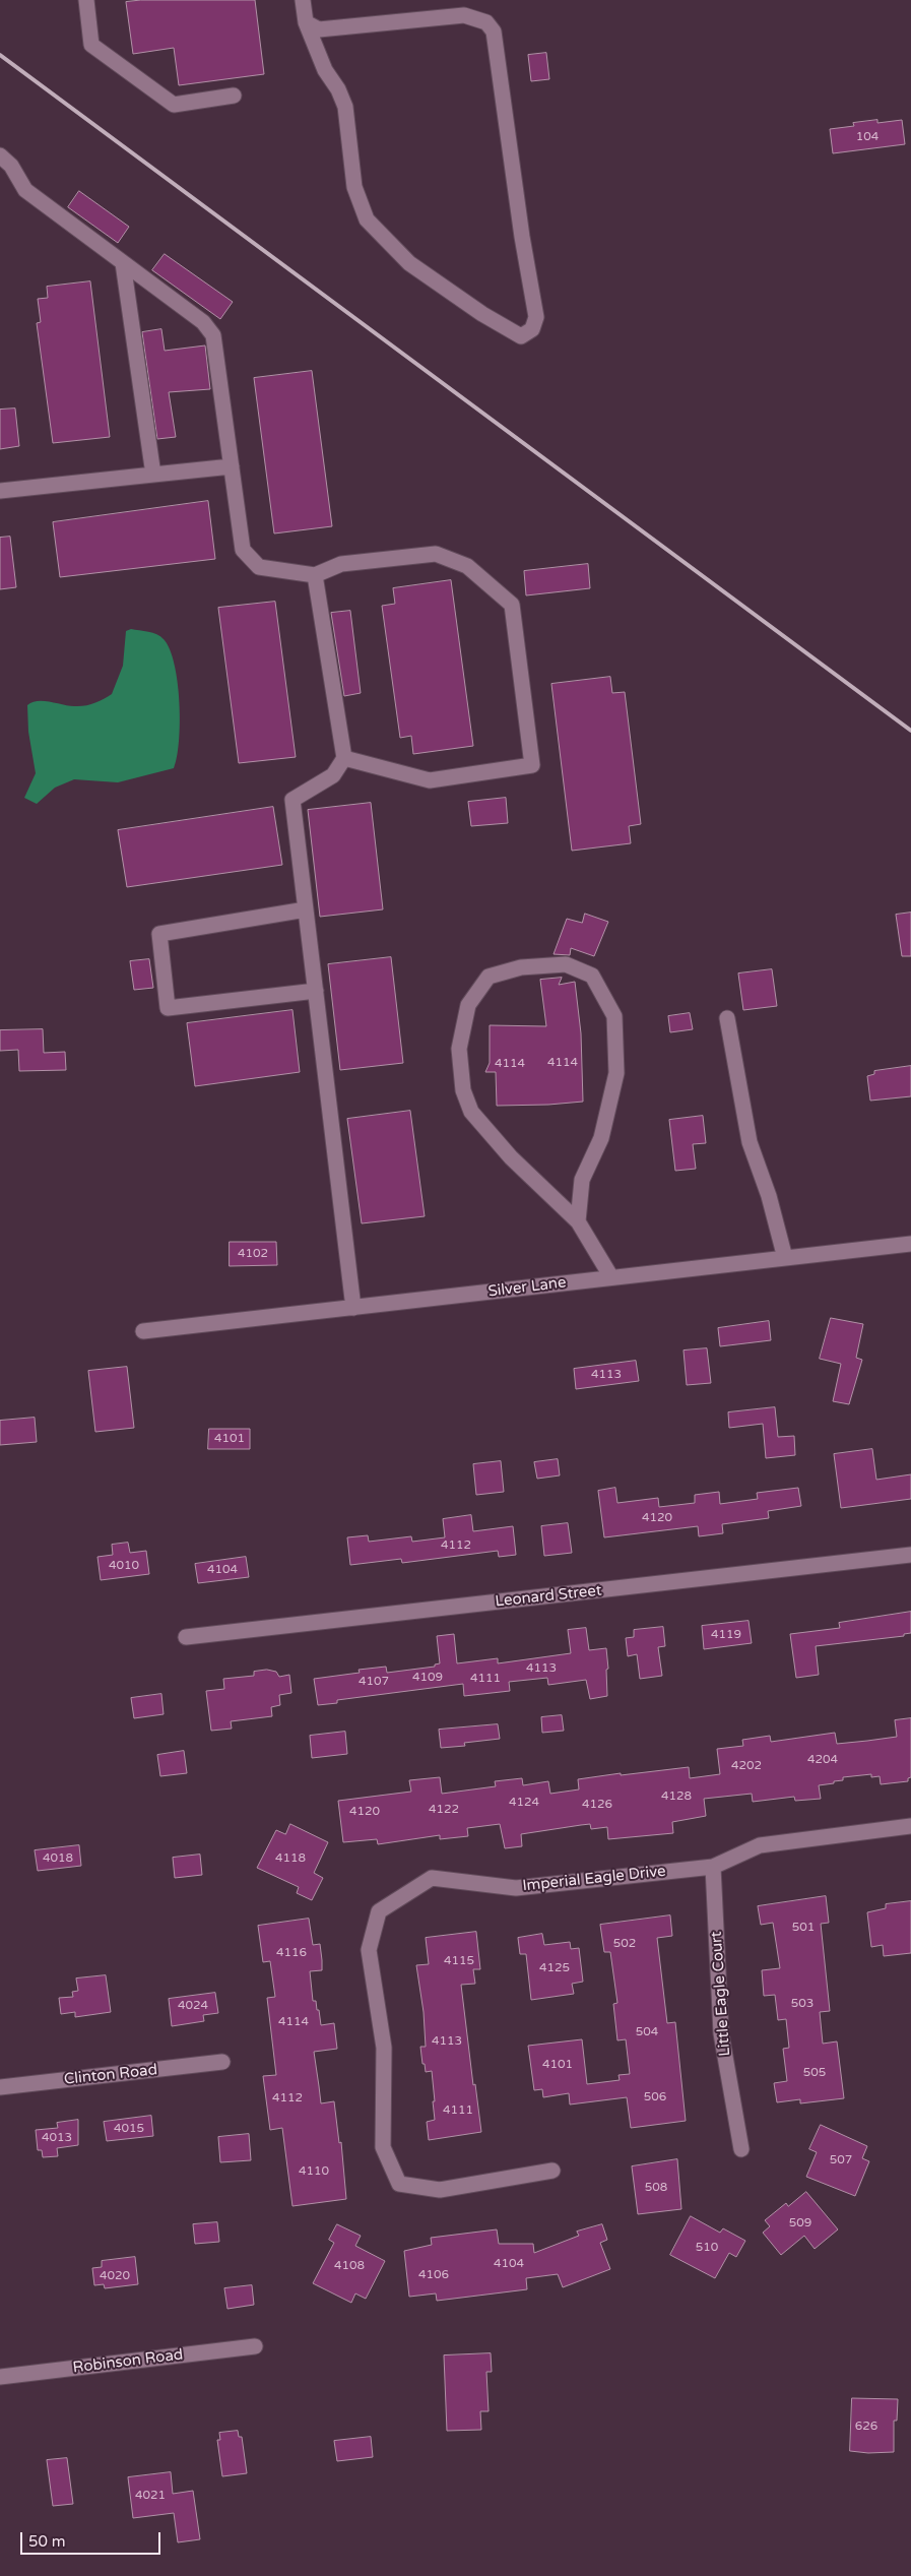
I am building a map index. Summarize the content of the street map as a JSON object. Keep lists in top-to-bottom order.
{
  "streets": {
    "street": [
      "Silver Lane",
      "Leonard Street",
      "Imperial Eagle Drive",
      "Little Eagle Court",
      "Clinton Road",
      "Robinson Road"
    ]
  },
  "crossings": [
    ["Imperial Eagle Drive", "Little Eagle Court"]
  ],
  "house_numbers": [
    "104",
    "4114",
    "4114",
    "4102",
    "4113",
    "4101",
    "4120",
    "4112",
    "4010",
    "4104",
    "4119",
    "4113",
    "4109",
    "4111",
    "4107",
    "4204",
    "4202",
    "4128",
    "4124",
    "4126",
    "4122",
    "4120",
    "4018",
    "4118",
    "501",
    "502",
    "4116",
    "4115",
    "4125",
    "503",
    "4024",
    "4114",
    "504",
    "4113",
    "4101",
    "505",
    "506",
    "4112",
    "4111",
    "4015",
    "4013",
    "507",
    "4110",
    "508",
    "509",
    "510",
    "4104",
    "4108",
    "4106",
    "4020",
    "626",
    "4021"
  ],
  "scale_bar": "50 m"
}
